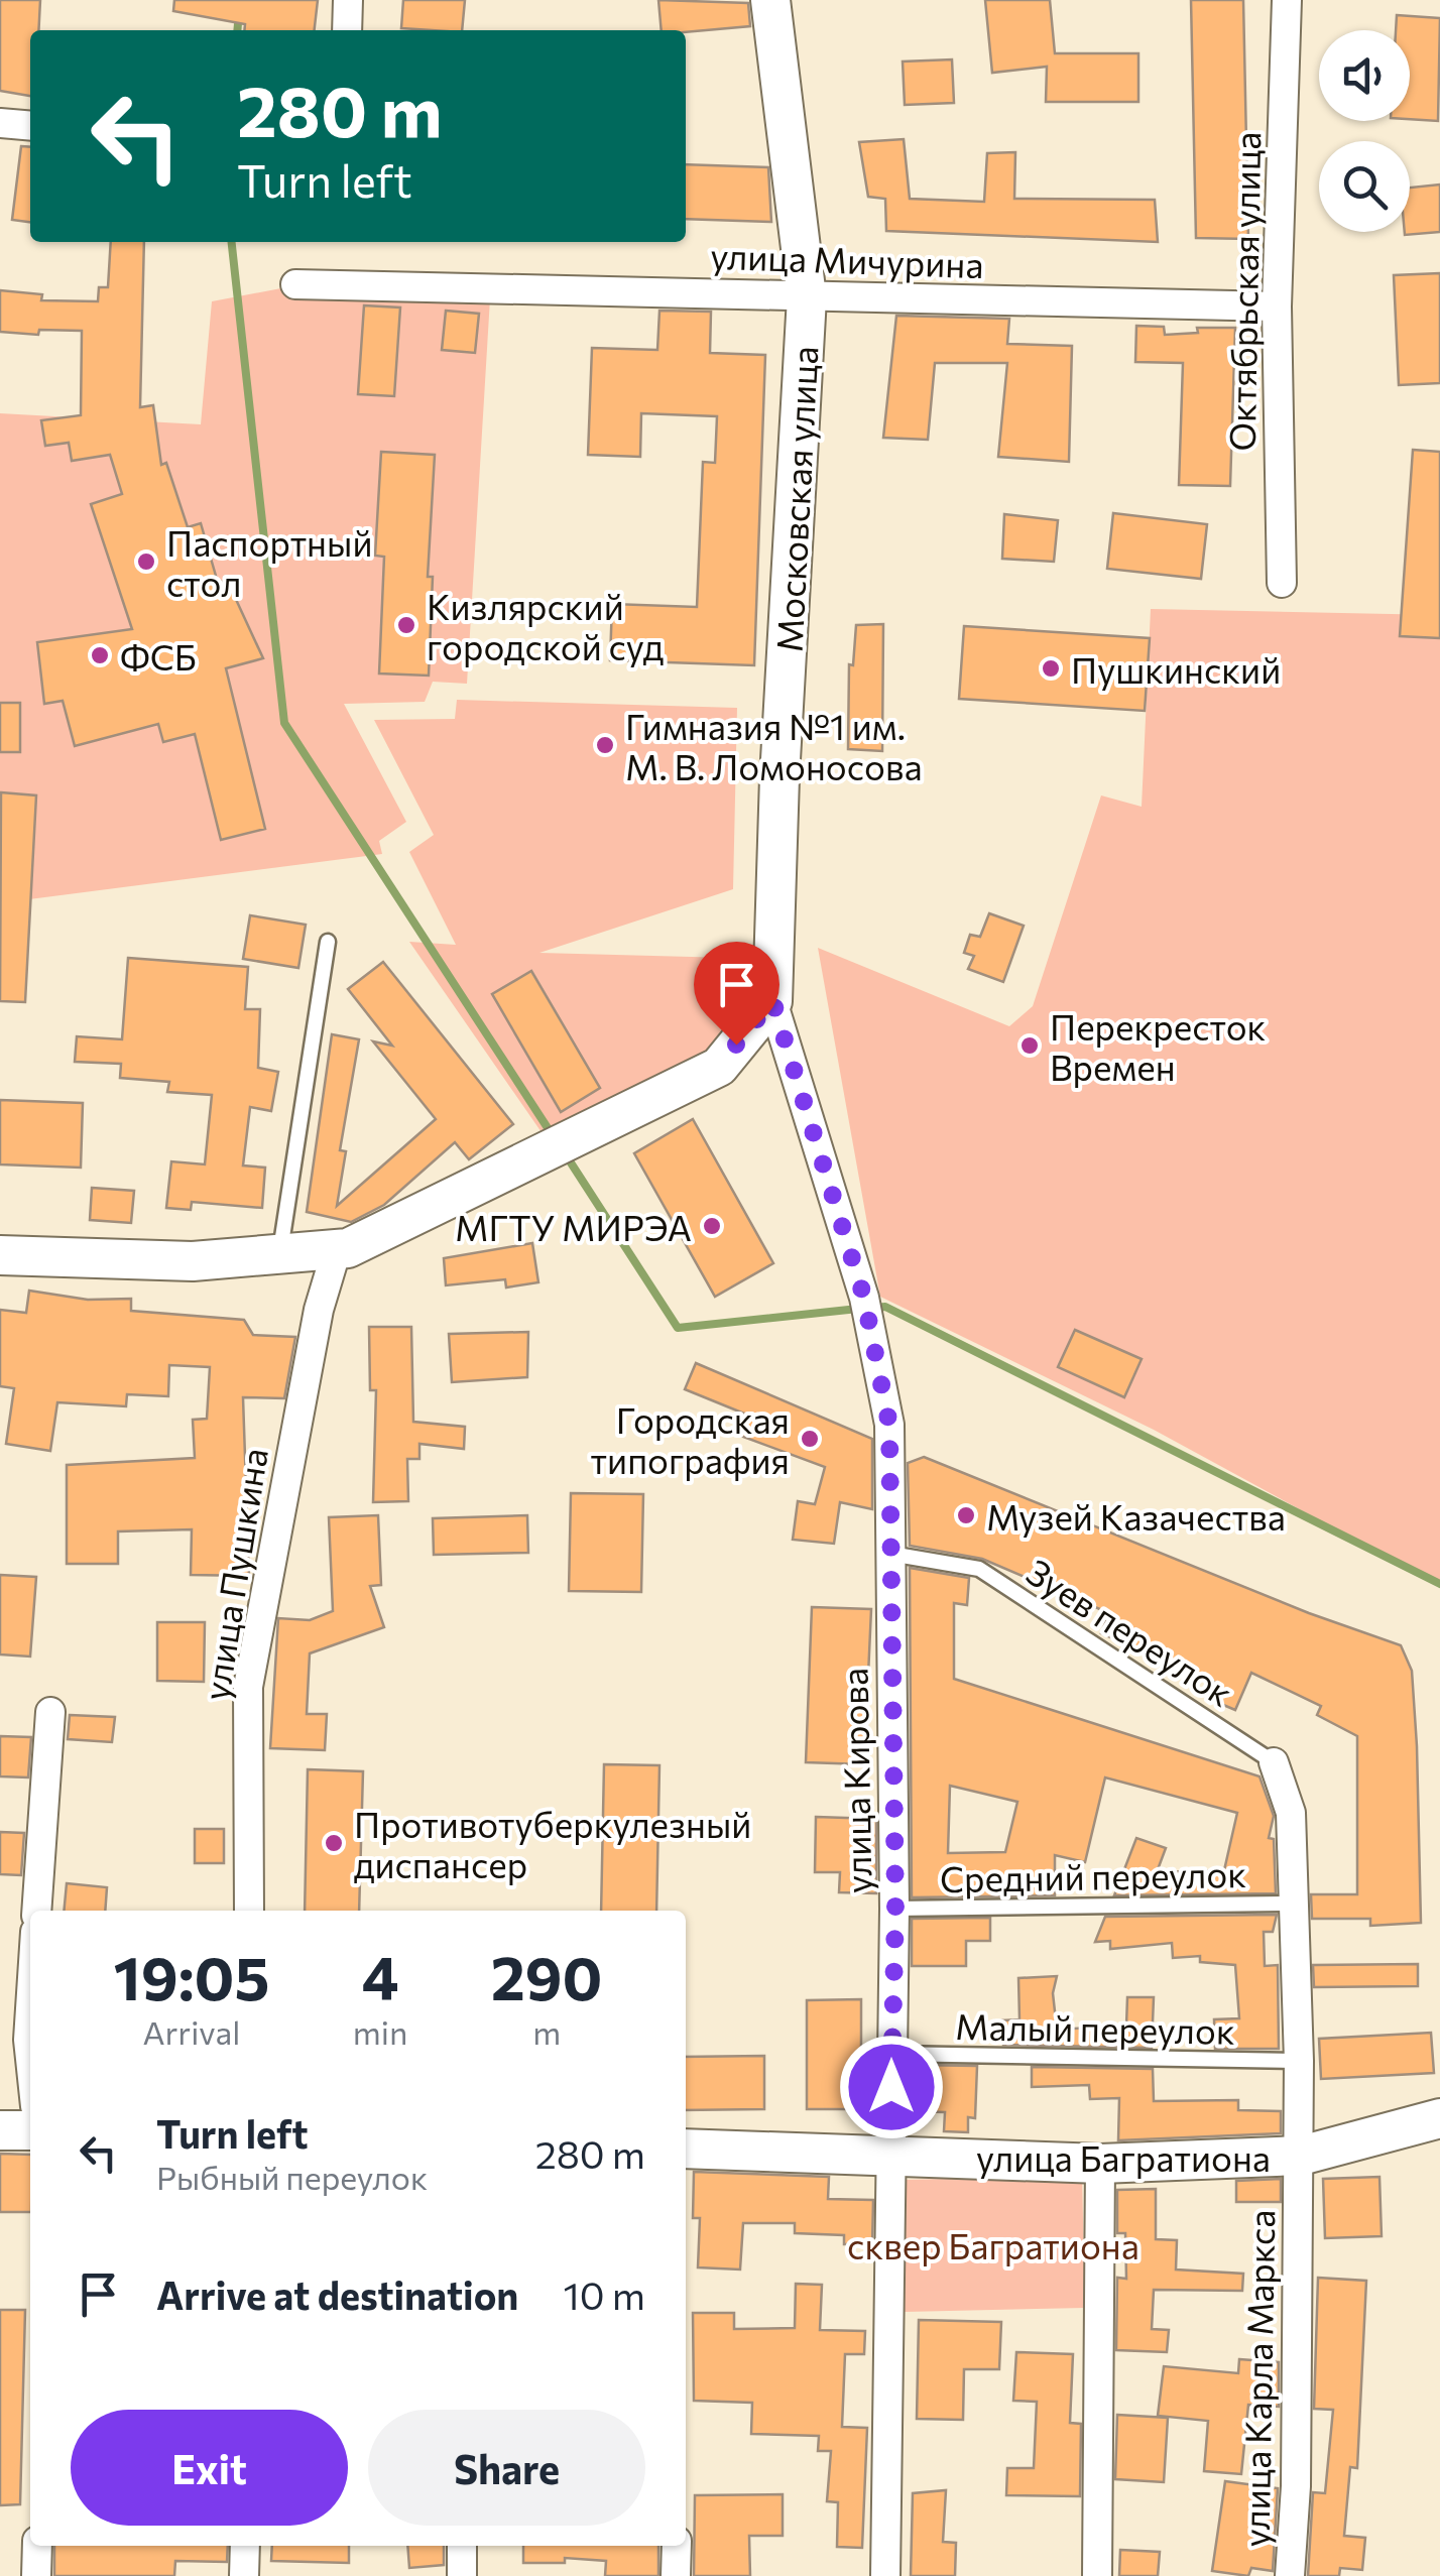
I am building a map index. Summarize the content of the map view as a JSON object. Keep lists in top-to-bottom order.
{
  "streets": {
    "street": [
      "улица Мичурина",
      "Октябрьская улица",
      "Московская улица",
      "улица Пушкина",
      "улица Кирова",
      "улица Багратиона",
      "улица Карла Маркса"
    ],
    "lane": ["Зуев переулок", "Средний переулок", "Малый переулок"]
  },
  "crossings": [
    ["улица Мичурина", "Октябрьская улица"],
    ["улица Мичурина", "Московская улица"],
    ["Московская улица", "улица Кирова"],
    ["Зуев переулок", "улица Кирова"],
    ["Зуев переулок", "улица Карла Маркса"],
    ["улица Кирова", "Средний переулок"],
    ["улица Кирова", "Малый переулок"],
    ["улица Кирова", "улица Багратиона"],
    ["Средний переулок", "улица Карла Маркса"],
    ["Малый переулок", "улица Карла Маркса"],
    ["улица Багратиона", "улица Карла Маркса"]
  ],
  "parks": ["сквер Багратиона"],
  "places": [
    "Паспортный стол",
    "Кизлярский городской суд",
    "ФСБ",
    "Пушкинский",
    "Гимназия №1 им. М. В. Ломоносова",
    "Перекресток Времен",
    "МГТУ МИРЭА",
    "Городская типография",
    "Музей Казачества",
    "Противотуберкулезный диспансер"
  ],
  "page": {
    "turn": ["280 m", "Turn left"],
    "eta": [
      "19:05",
      "Arrival",
      "4",
      "min",
      "290",
      "m"
    ],
    "list": [
      {
        "name": "Turn left",
        "note": "Рыбный переулок",
        "value": "280 m"
      },
      {
        "name": "Arrive at destination",
        "value": "10 m"
      }
    ],
    "buttons": ["Exit", "Share"]
  }
}
